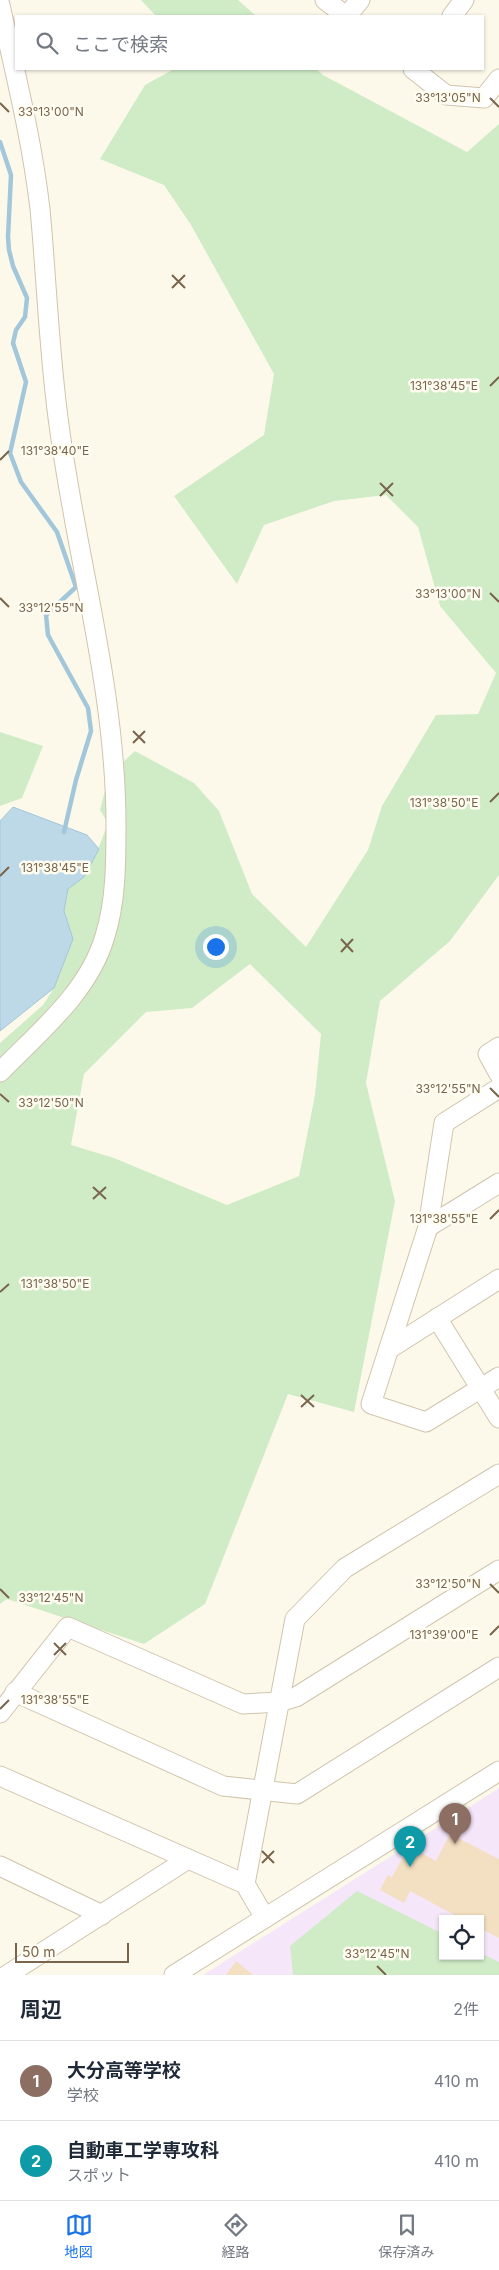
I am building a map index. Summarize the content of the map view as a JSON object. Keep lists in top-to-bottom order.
{
  "scale_bar": "50 m",
  "page": {
    "search": "ここで検索",
    "pins": ["1", "2"],
    "scale": "50 m",
    "heading": ["周辺", "2件"],
    "list": [
      {
        "mark": "1",
        "name": "大分高等学校",
        "note": "学校",
        "value": "410 m"
      },
      {
        "mark": "2",
        "name": "自動車工学専攻科",
        "note": "スポット",
        "value": "410 m"
      }
    ],
    "nav": ["地図", "経路", "保存済み"]
  },
  "coordinates": [
    "33°13'05\"N",
    "33°13'00\"N",
    "131°38'45\"E",
    "131°38'40\"E",
    "33°12'55\"N",
    "131°38'50\"E",
    "33°12'50\"N",
    "131°38'55\"E",
    "33°12'45\"N",
    "131°39'00\"E"
  ]
}
